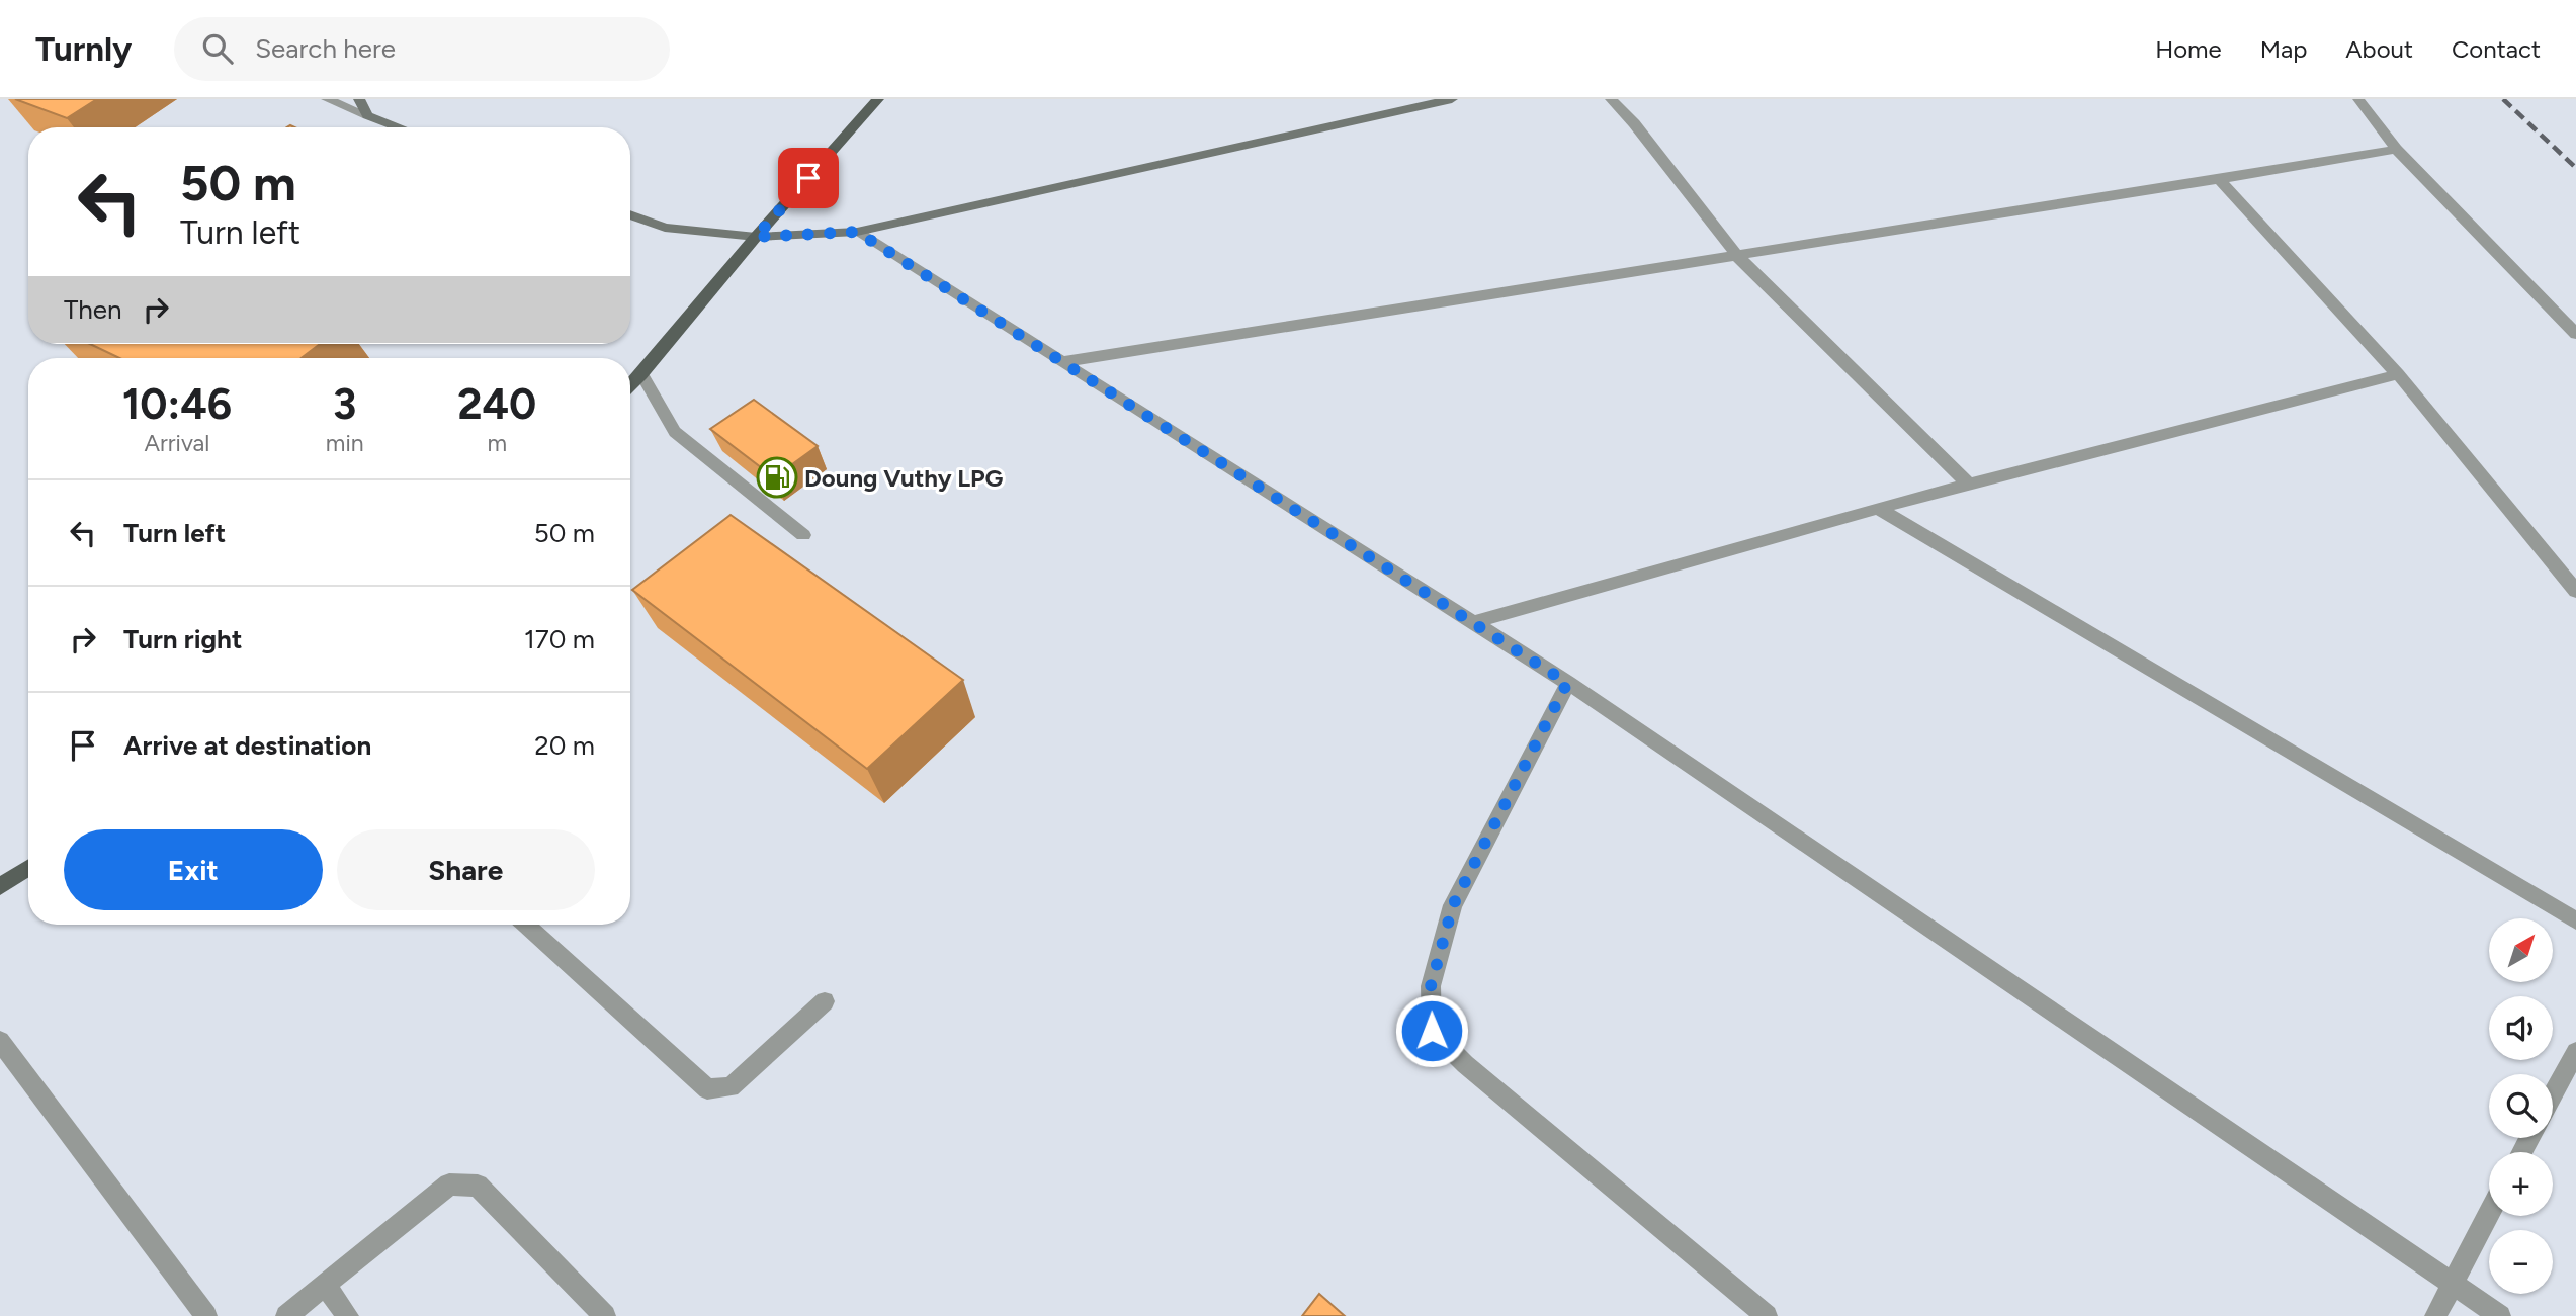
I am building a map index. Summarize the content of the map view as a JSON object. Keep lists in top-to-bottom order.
{
  "places": {
    "fuel station": ["Doung Vuthy LPG"]
  },
  "north": "top right",
  "page": {
    "header": "Turnly",
    "search": "Search here",
    "nav": [
      "Home",
      "Map",
      "About",
      "Contact"
    ],
    "turn": ["50 m", "Turn left"],
    "then": "Then",
    "eta": [
      "10:46",
      "Arrival",
      "3",
      "min",
      "240",
      "m"
    ],
    "list": [
      {
        "name": "Turn left",
        "value": "50 m"
      },
      {
        "name": "Turn right",
        "value": "170 m"
      },
      {
        "name": "Arrive at destination",
        "value": "20 m"
      }
    ],
    "buttons": ["Exit", "Share"],
    "map_buttons": ["+", "−"]
  }
}
